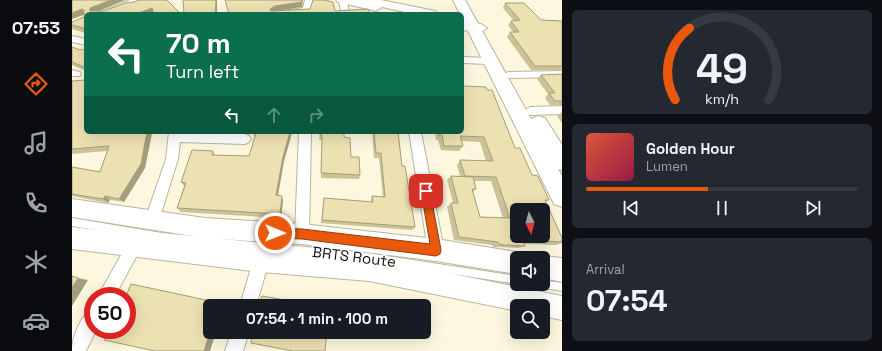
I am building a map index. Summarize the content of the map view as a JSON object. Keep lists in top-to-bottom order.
{
  "streets": {
    "lane": ["BRTS Route"]
  },
  "north": "bottom",
  "page": {
    "tabs": "07:53",
    "turn": ["70 m", "Turn left"],
    "song": ["Golden Hour", "Lumen"],
    "tile": ["Arrival", "07:54"],
    "limit": "50",
    "trip": "07:54 · 1 min · 100 m",
    "gauge": ["49", "km/h"]
  }
}
